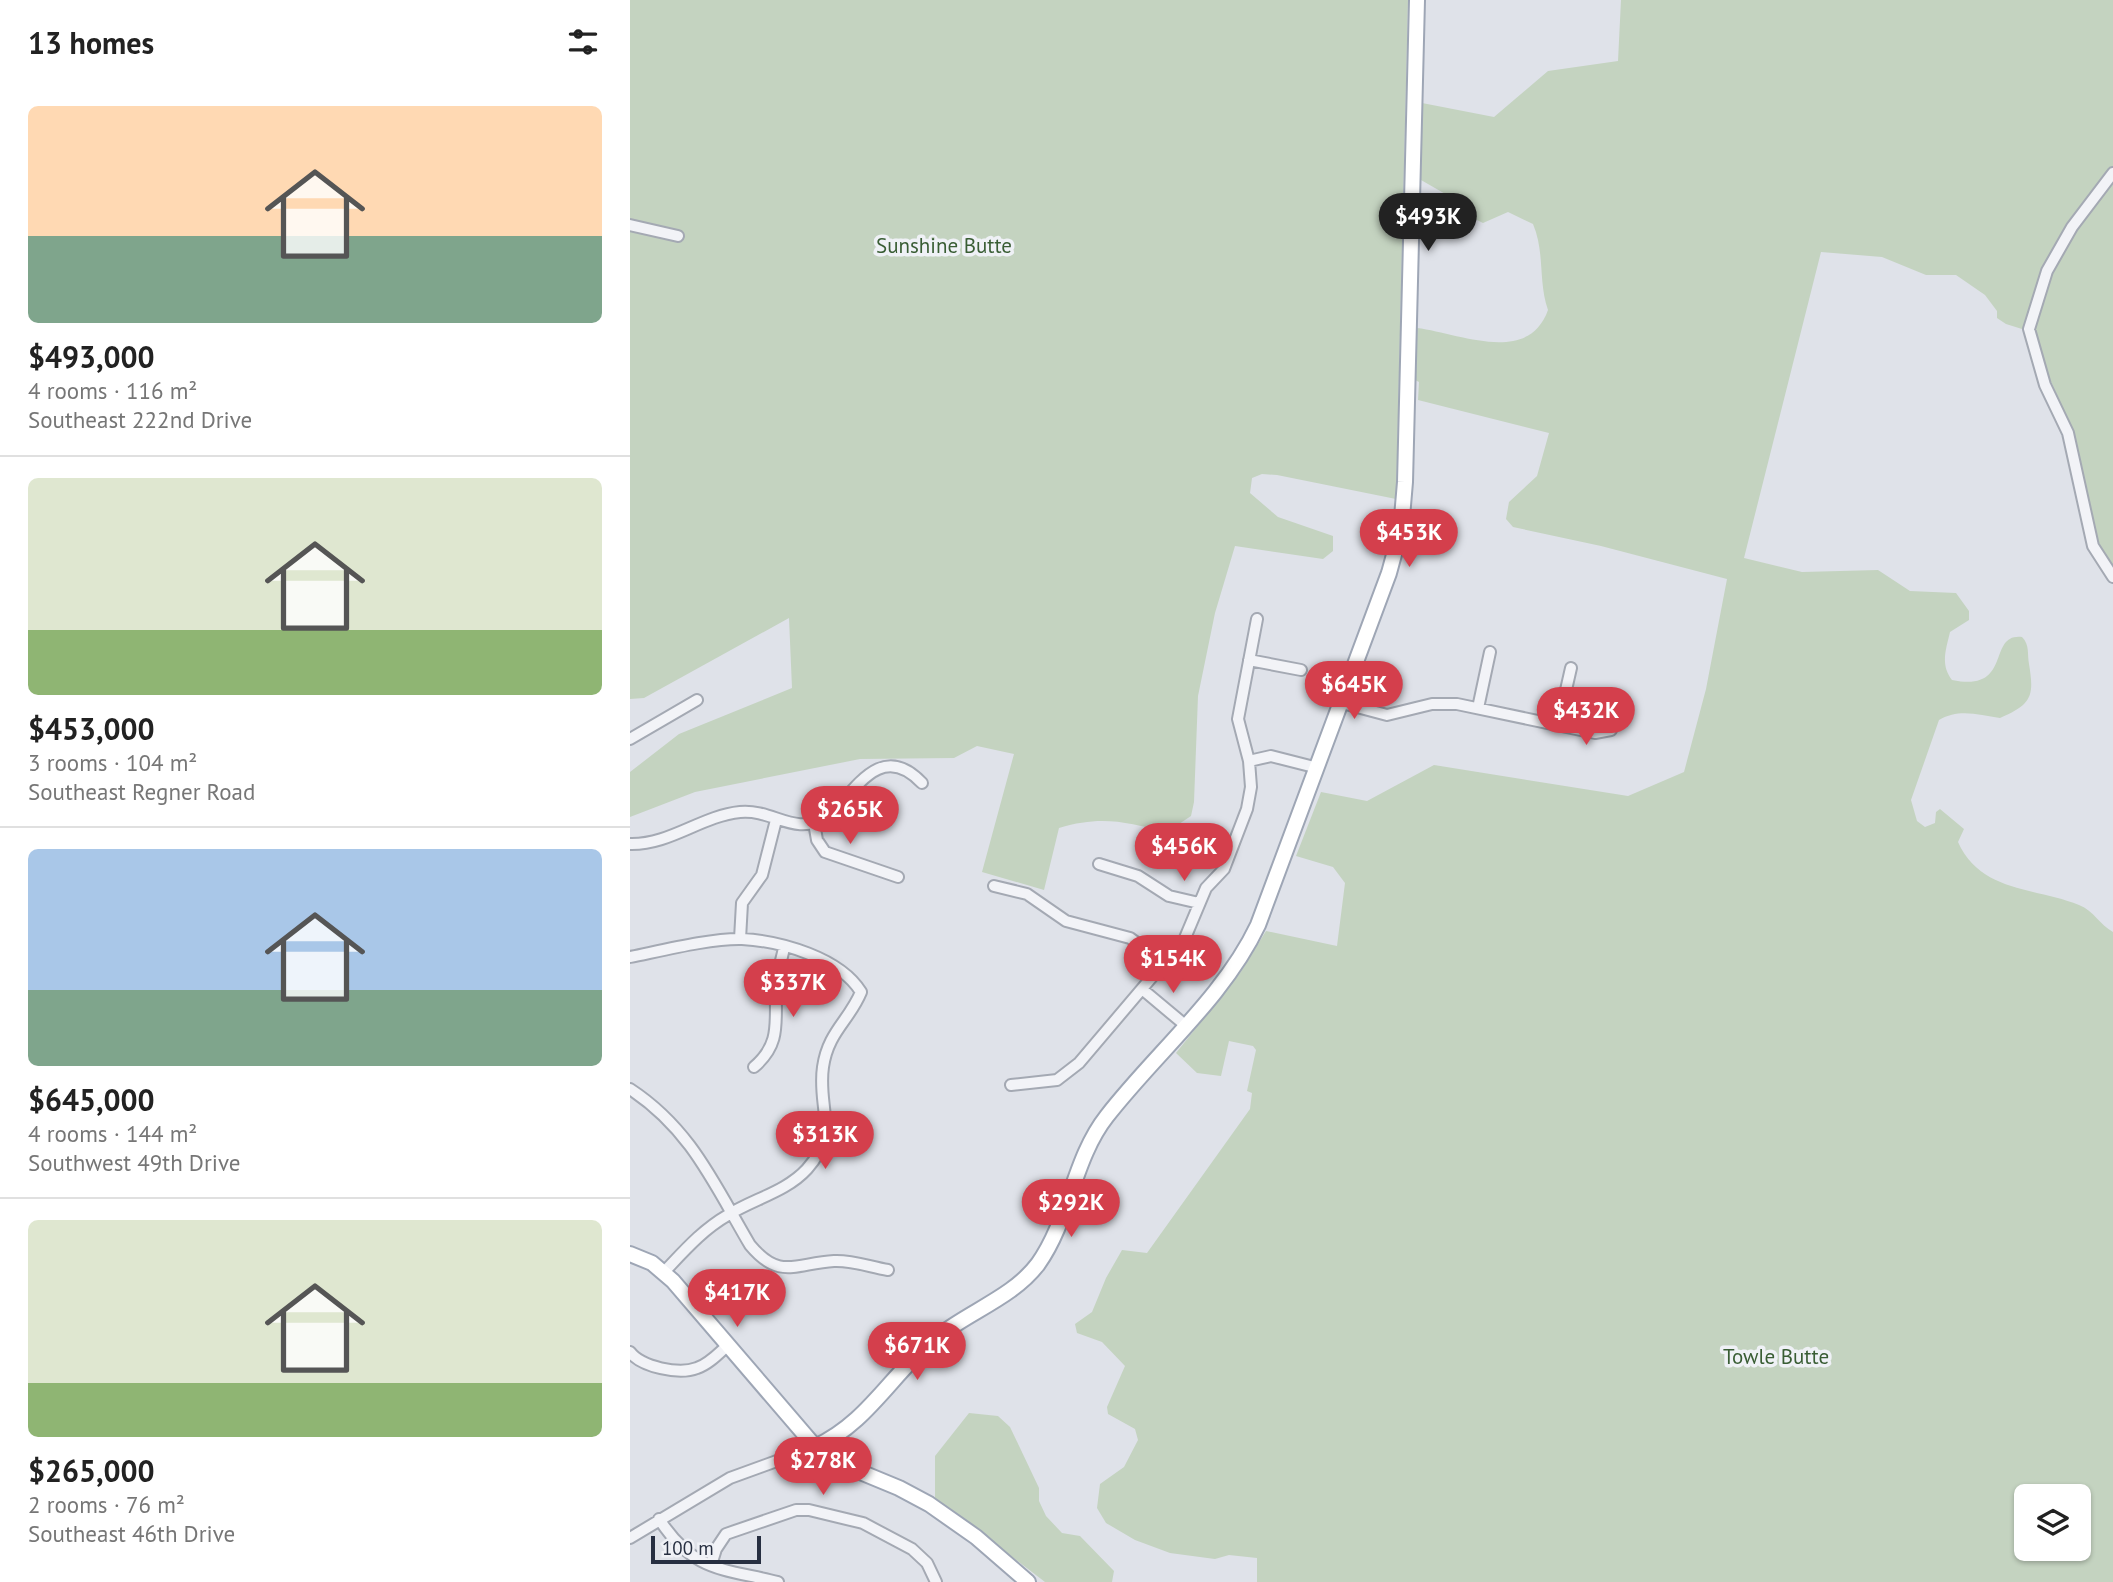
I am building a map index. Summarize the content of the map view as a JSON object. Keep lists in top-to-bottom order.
{
  "parks": ["Sunshine Butte", "Towle Butte"],
  "scale_bar": "100 m",
  "page": {
    "heading": "13 homes",
    "list": [
      {
        "name": "$493,000",
        "note": "4 rooms · 116 m² · Southeast 222nd Drive"
      },
      {
        "name": "$453,000",
        "note": "3 rooms · 104 m² · Southeast Regner Road"
      },
      {
        "name": "$645,000",
        "note": "4 rooms · 144 m² · Southwest 49th Drive"
      },
      {
        "name": "$265,000",
        "note": "2 rooms · 76 m² · Southeast 46th Drive"
      }
    ],
    "price": [
      "$493K",
      "$453K",
      "$645K",
      "$432K",
      "$265K",
      "$456K",
      "$154K",
      "$337K",
      "$313K",
      "$292K",
      "$417K",
      "$671K",
      "$278K"
    ],
    "scale": "100 m"
  }
}
